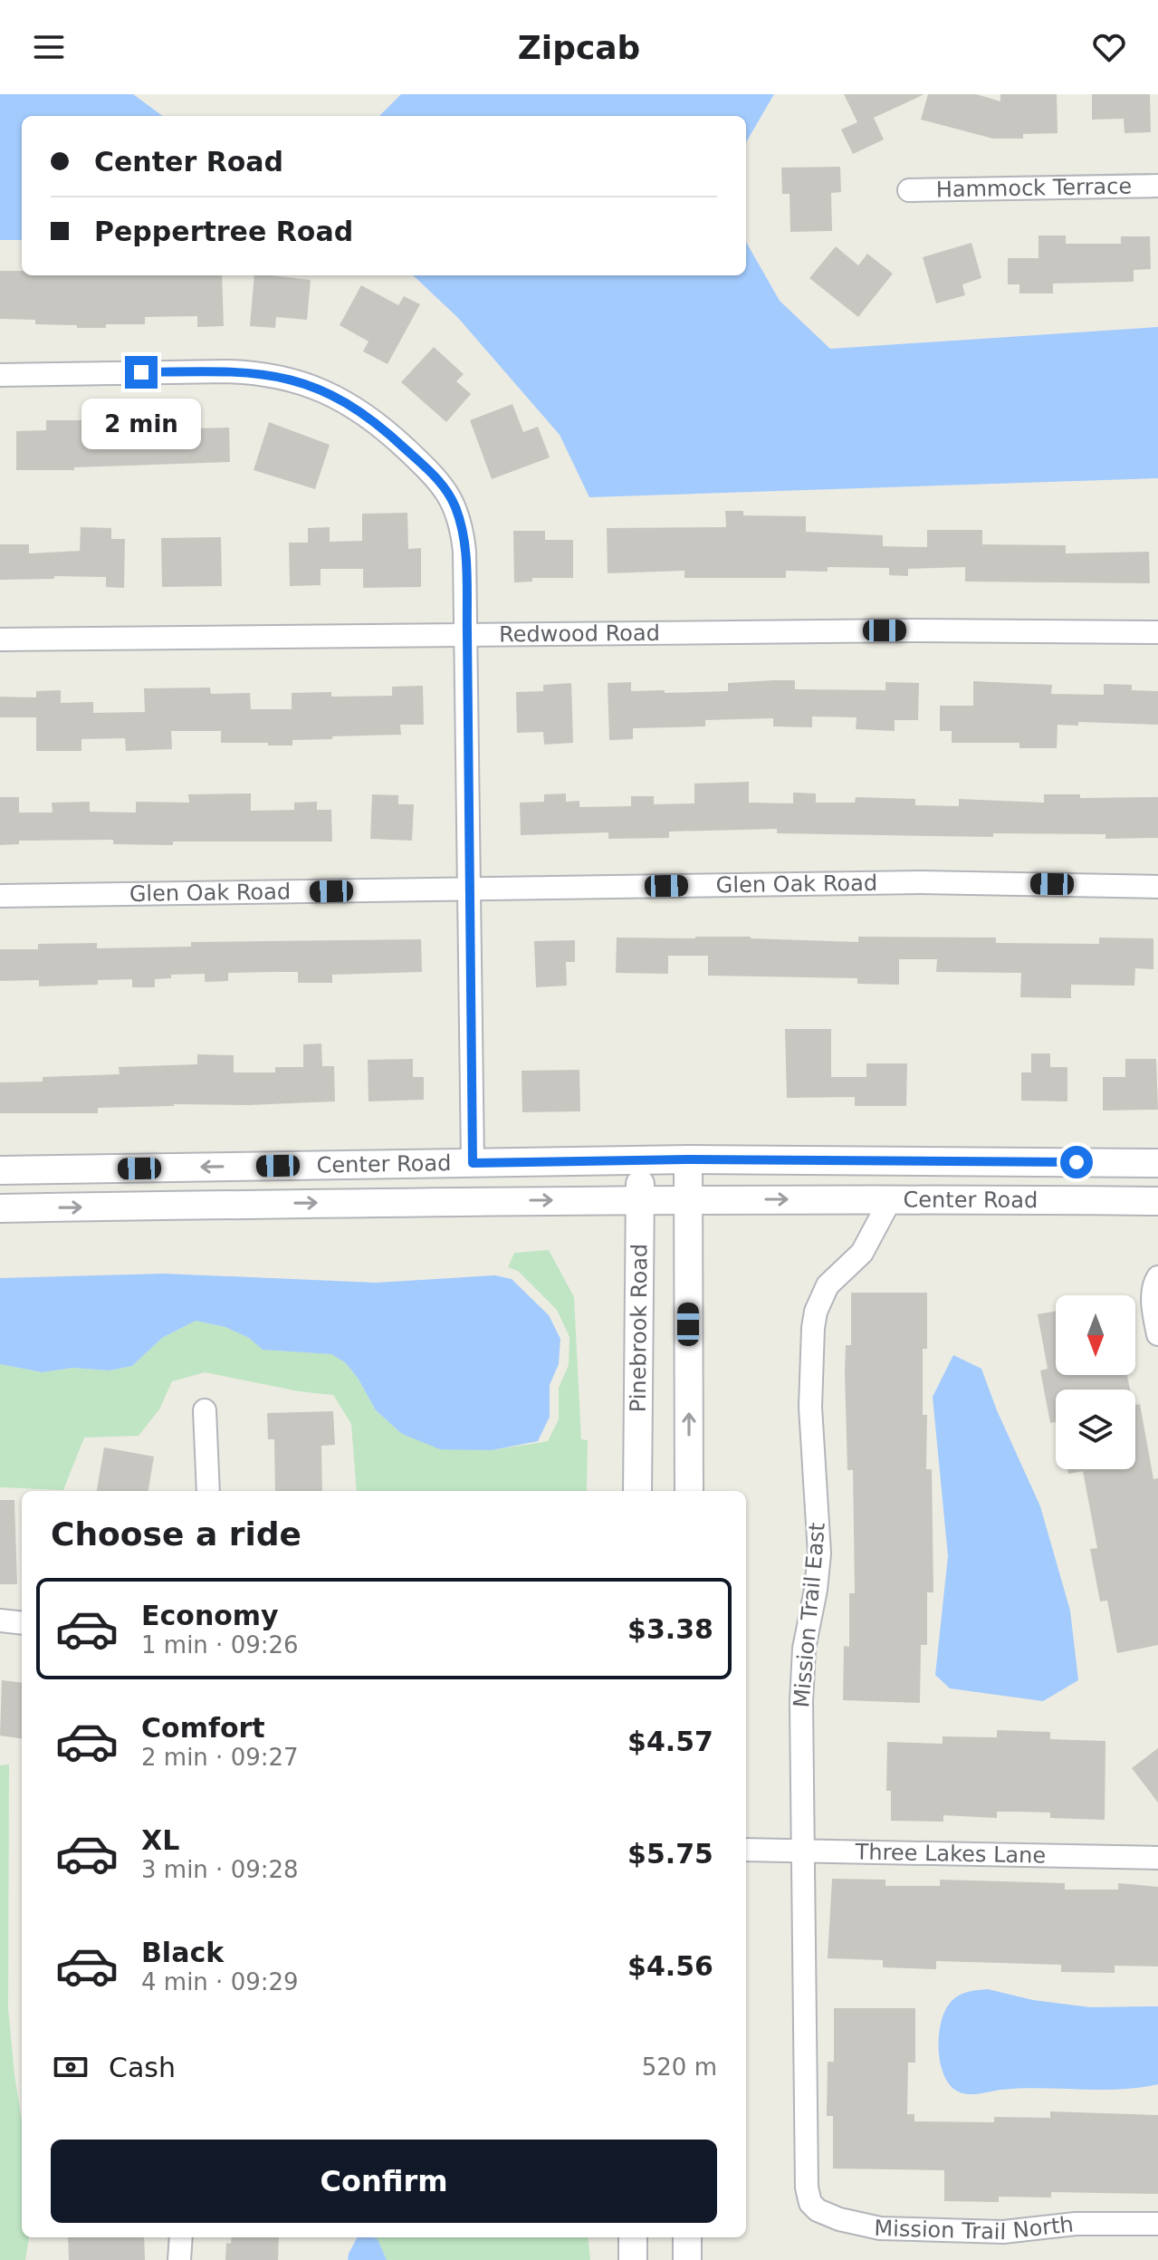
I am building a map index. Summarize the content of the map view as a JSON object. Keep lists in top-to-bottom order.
{
  "streets": {
    "street": [
      "Hammock Terrace",
      "Redwood Road",
      "Glen Oak Road",
      "Center Road",
      "Pinebrook Road",
      "Mission Trail East",
      "Three Lakes Lane",
      "Mission Trail North"
    ]
  },
  "crossings": [
    ["Center Road", "Pinebrook Road"],
    ["Center Road", "Mission Trail East"],
    ["Mission Trail East", "Three Lakes Lane"],
    ["Mission Trail East", "Mission Trail North"]
  ],
  "north": "bottom",
  "page": {
    "header": "Zipcab",
    "banner": ["Center Road", "Peppertree Road"],
    "bubble": "2 min",
    "heading": "Choose a ride",
    "list": [
      {
        "name": "Economy",
        "note": "1 min · 09:26",
        "value": "$3.38"
      },
      {
        "name": "Comfort",
        "note": "2 min · 09:27",
        "value": "$4.57"
      },
      {
        "name": "XL",
        "note": "3 min · 09:28",
        "value": "$5.75"
      },
      {
        "name": "Black",
        "note": "4 min · 09:29",
        "value": "$4.56"
      }
    ],
    "pay": ["Cash", "520 m"],
    "buttons": "Confirm"
  }
}
